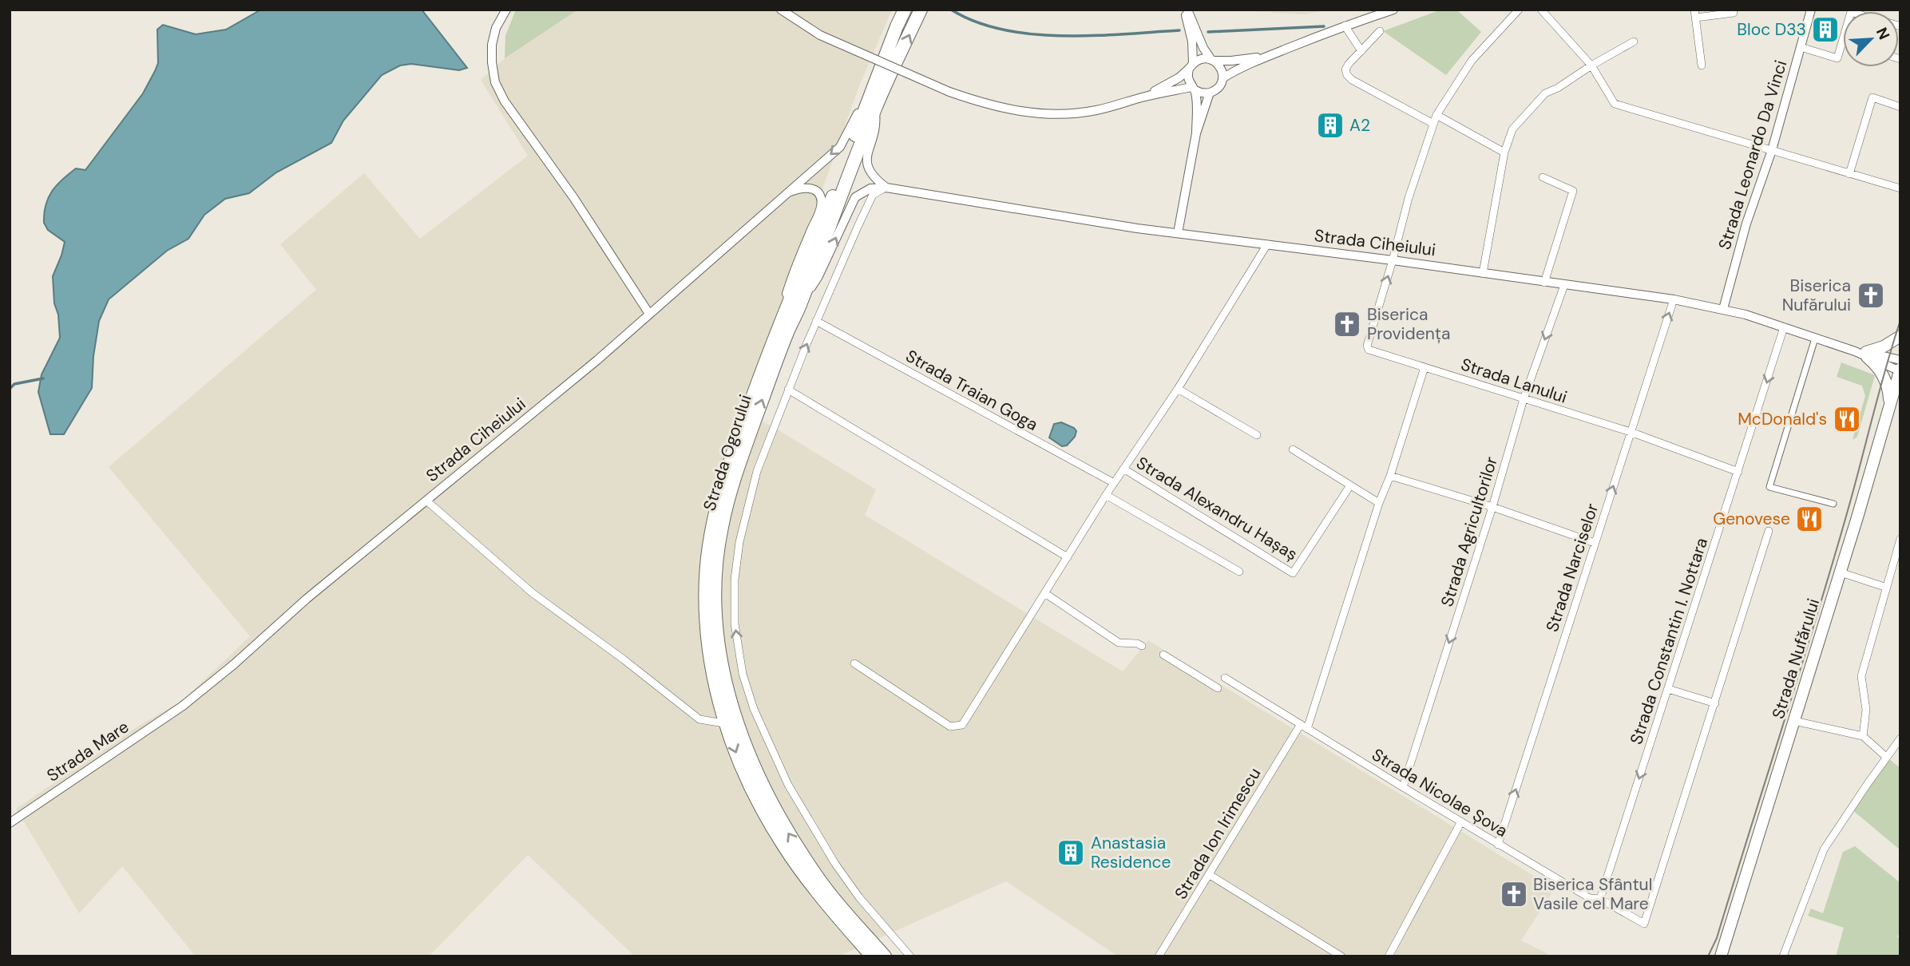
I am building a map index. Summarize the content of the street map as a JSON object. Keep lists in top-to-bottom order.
{
  "streets": {
    "highway": ["Strada Ogorului"],
    "main road": ["Strada Nufărului"],
    "street": [
      "Strada Leonardo Da Vinci",
      "Strada Ciheiului",
      "Strada Lanului",
      "Strada Traian Goga",
      "Strada Alexandru Hașaș",
      "Strada Agricultorilor",
      "Strada Narciselor",
      "Strada Constantin I. Nottara",
      "Strada Mare",
      "Strada Nicolae Șova",
      "Strada Ion Irimescu"
    ]
  },
  "crossings": [
    ["Strada Leonardo Da Vinci", "Strada Ciheiului"],
    ["Strada Ciheiului", "Strada Lanului"],
    ["Strada Ciheiului", "Strada Ogorului"],
    ["Strada Ciheiului", "Strada Agricultorilor"],
    ["Strada Ciheiului", "Strada Narciselor"],
    ["Strada Ciheiului", "Strada Constantin I. Nottara"],
    ["Strada Ciheiului", "Strada Mare"],
    ["Strada Lanului", "Strada Agricultorilor"],
    ["Strada Lanului", "Strada Narciselor"],
    ["Strada Lanului", "Strada Constantin I. Nottara"],
    ["Strada Agricultorilor", "Strada Nicolae Șova"],
    ["Strada Narciselor", "Strada Nicolae Șova"],
    ["Strada Constantin I. Nottara", "Strada Nicolae Șova"],
    ["Strada Nicolae Șova", "Strada Ion Irimescu"]
  ],
  "one_way": ["Strada Agricultorilor", "Strada Narciselor", "Strada Constantin I. Nottara"],
  "places": {
    "building": ["Bloc D33", "A2", "Anastasia Residence"],
    "church": ["Biserica Nufărului", "Biserica Providența", "Biserica Sfântul Vasile cel Mare"],
    "restaurant": ["McDonald's", "Genovese"]
  },
  "north": "top right"
}
